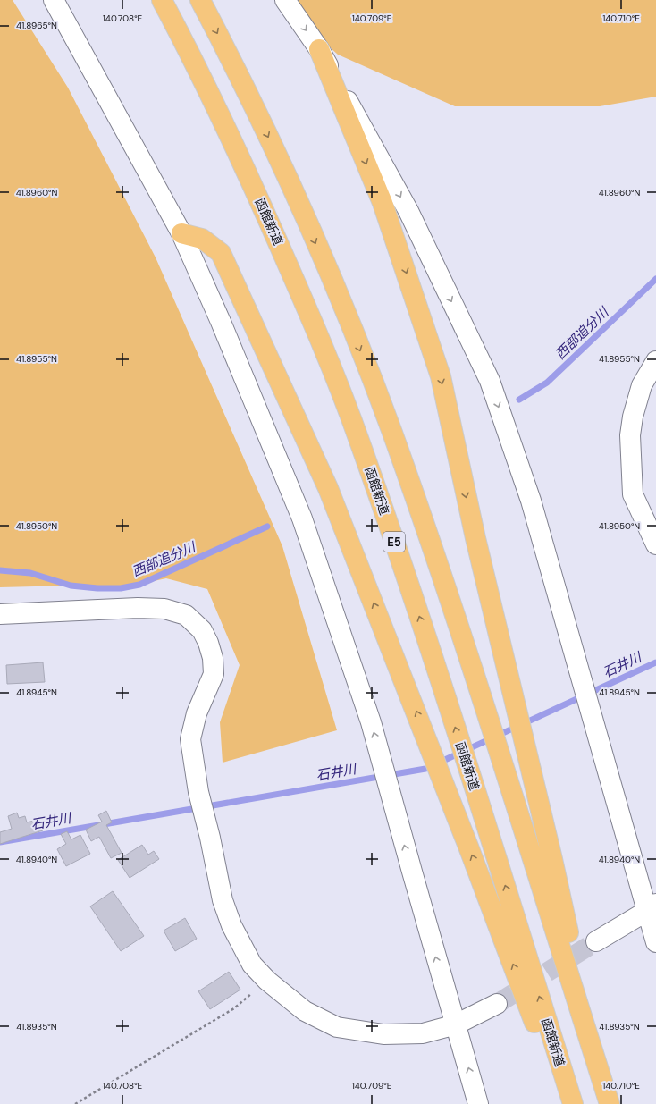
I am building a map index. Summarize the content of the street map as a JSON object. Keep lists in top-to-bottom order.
{
  "streets": {
    "highway": ["函館新道", "E5"]
  },
  "water": ["西部追分川", "石井川"],
  "coordinates": [
    "140.708°E",
    "140.709°E",
    "140.710°E",
    "41.8965°N",
    "41.8960°N",
    "41.8955°N",
    "41.8950°N",
    "41.8945°N",
    "41.8940°N",
    "41.8935°N"
  ]
}
